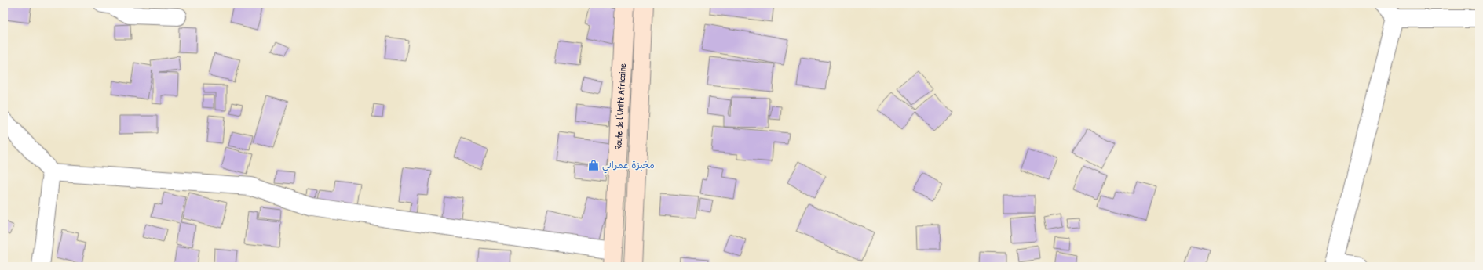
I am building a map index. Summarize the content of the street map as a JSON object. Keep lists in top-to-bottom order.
{
  "streets": {
    "main road": ["Route de l'Unité Africaine"]
  },
  "places": {
    "shop": ["مخبزة عمراني"]
  }
}
